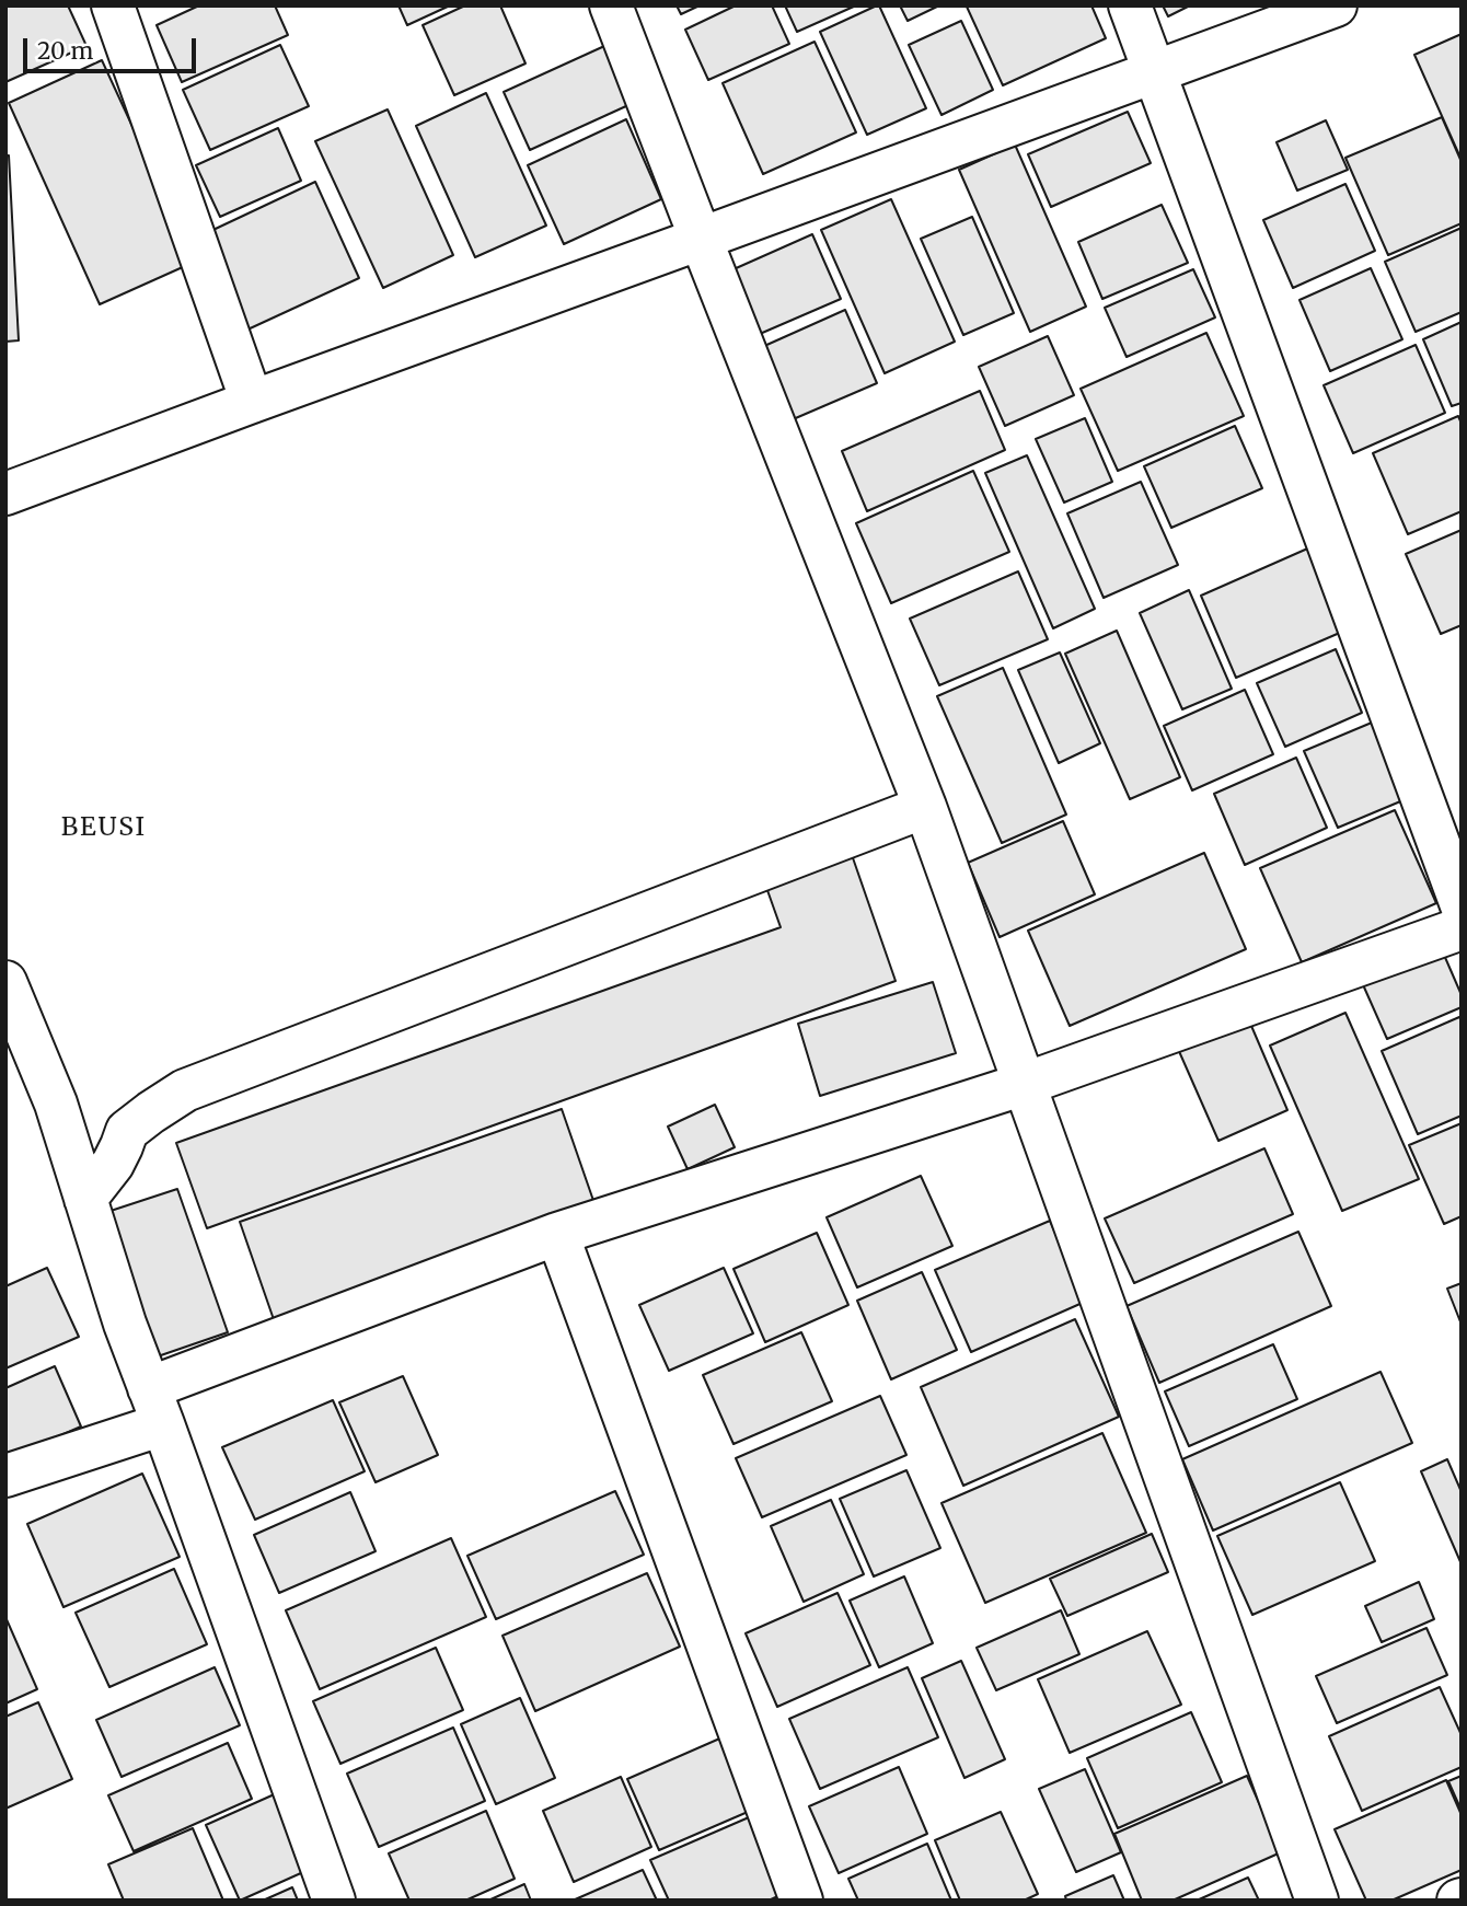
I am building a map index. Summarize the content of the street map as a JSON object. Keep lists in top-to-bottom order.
{
  "districts": ["BEUSI"],
  "scale_bar": "20 m"
}
